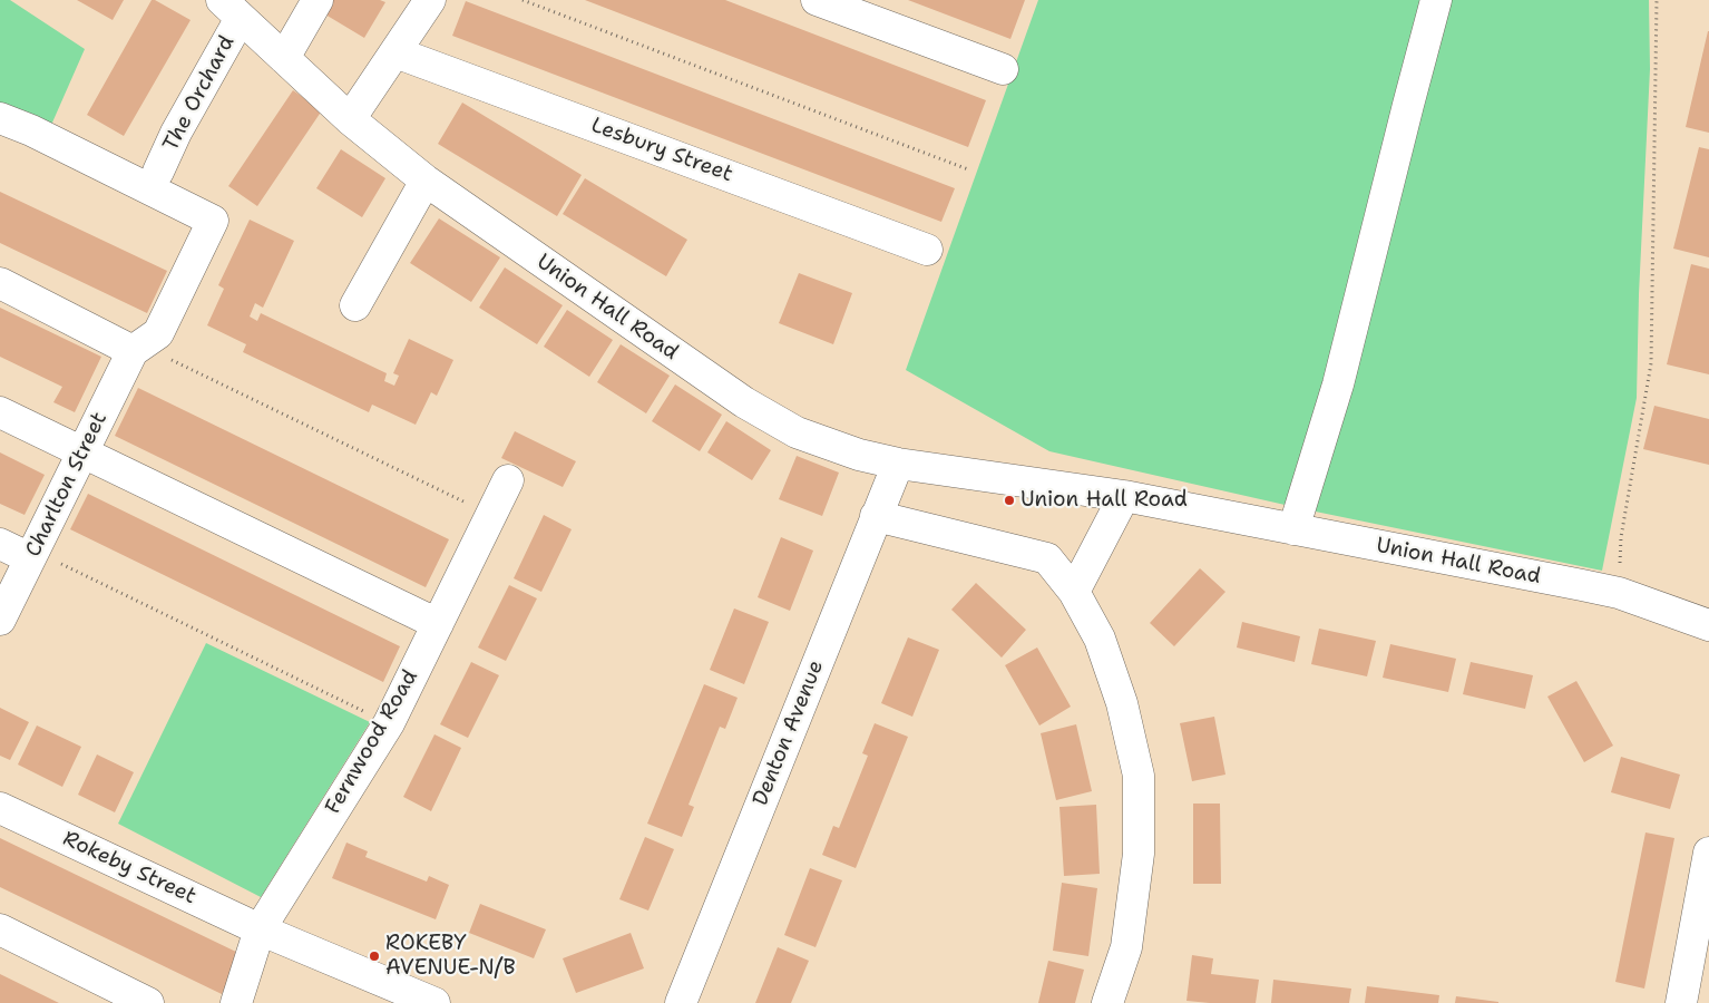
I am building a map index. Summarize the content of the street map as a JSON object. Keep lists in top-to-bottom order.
{
  "streets": {
    "street": [
      "The Orchard",
      "Lesbury Street",
      "Union Hall Road",
      "Charlton Street",
      "Denton Avenue",
      "Fernwood Road",
      "Rokeby Street"
    ]
  },
  "crossings": [
    ["The Orchard", "Union Hall Road"],
    ["Union Hall Road", "Denton Avenue"],
    ["Fernwood Road", "Rokeby Street"]
  ],
  "places": ["Union Hall Road", "ROKEBY AVENUE-N/B"]
}
